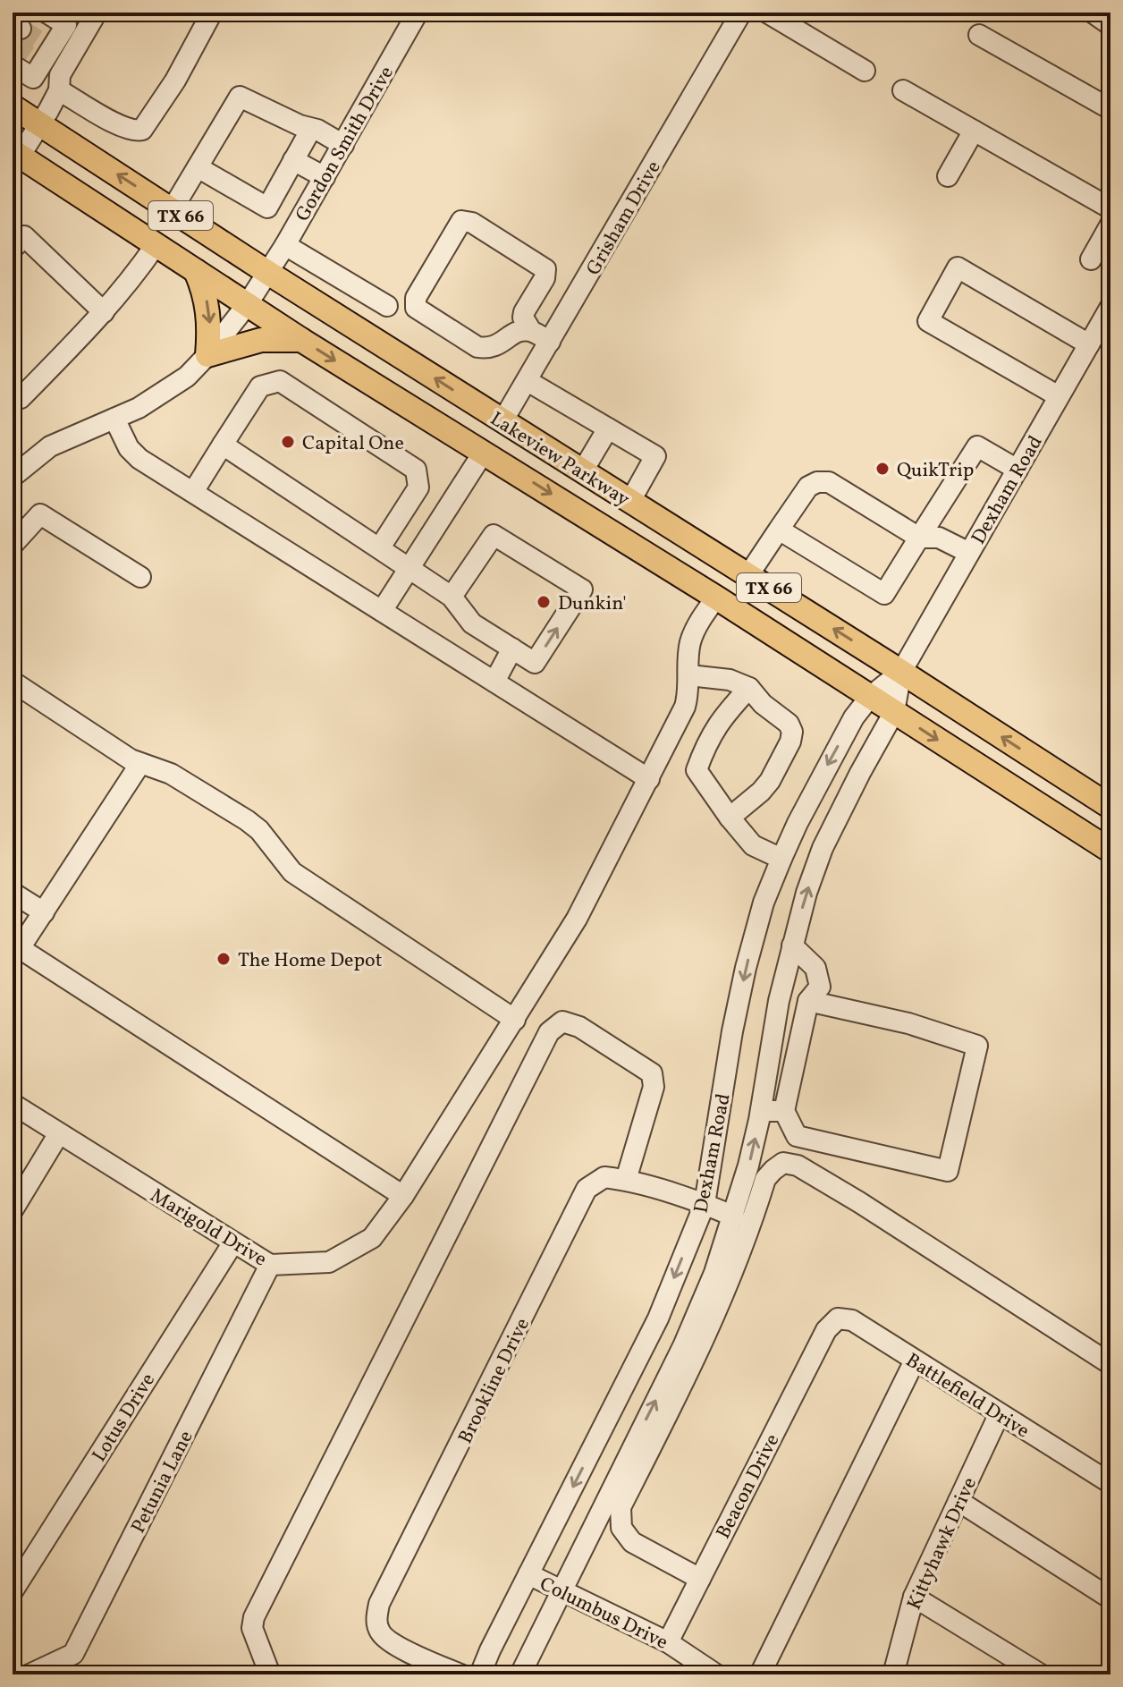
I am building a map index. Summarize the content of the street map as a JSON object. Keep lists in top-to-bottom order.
{
  "streets": {
    "main road": ["TX 66", "Lakeview Parkway"],
    "street": [
      "Gordon Smith Drive",
      "Grisham Drive",
      "Dexham Road",
      "Marigold Drive",
      "Brookline Drive",
      "Battlefield Drive",
      "Lotus Drive",
      "Petunia Lane",
      "Beacon Drive",
      "Kittyhawk Drive",
      "Columbus Drive"
    ]
  },
  "crossings": [
    ["Gordon Smith Drive", "Lakeview Parkway"],
    ["Grisham Drive", "Lakeview Parkway"],
    ["Lakeview Parkway", "Dexham Road"],
    ["Lakeview Parkway", "Marigold Drive"],
    ["Dexham Road", "Brookline Drive"],
    ["Dexham Road", "Columbus Drive"],
    ["Marigold Drive", "Lotus Drive"],
    ["Marigold Drive", "Petunia Lane"],
    ["Battlefield Drive", "Beacon Drive"],
    ["Battlefield Drive", "Kittyhawk Drive"],
    ["Beacon Drive", "Columbus Drive"]
  ],
  "places": [
    "Capital One",
    "QuikTrip",
    "Dunkin'",
    "The Home Depot"
  ]
}
